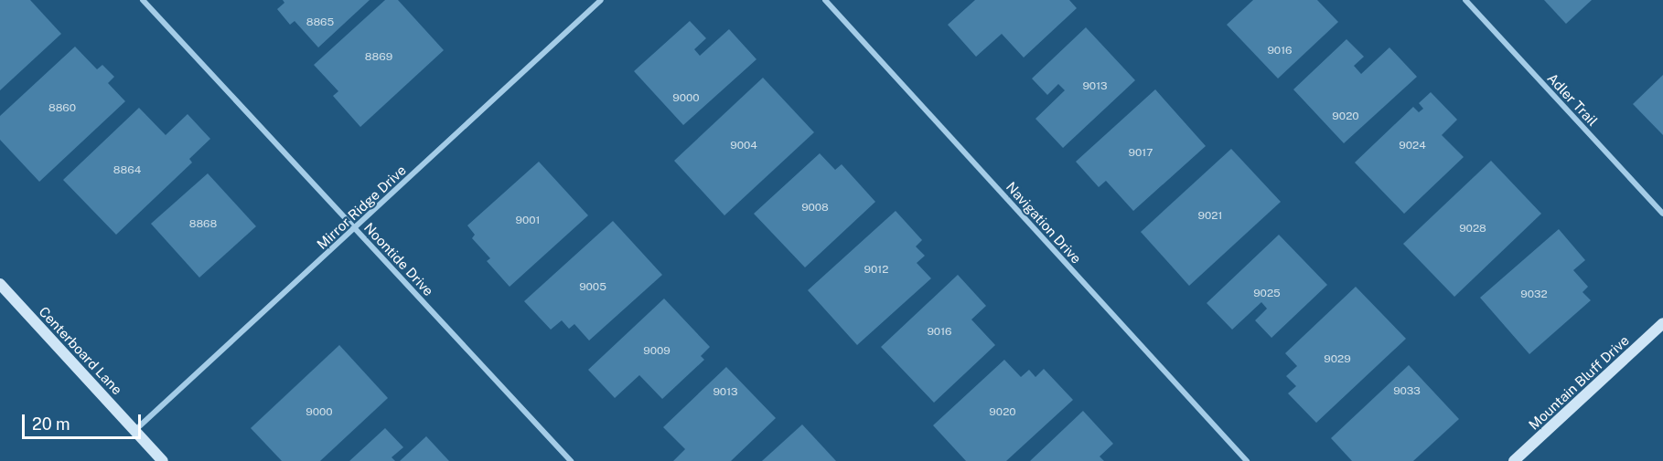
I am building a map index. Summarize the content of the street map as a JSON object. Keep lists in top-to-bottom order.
{
  "streets": {
    "street": [
      "Adler Trail",
      "Mirror Ridge Drive",
      "Navigation Drive",
      "Noontide Drive",
      "Centerboard Lane",
      "Mountain Bluff Drive"
    ]
  },
  "crossings": [
    ["Mirror Ridge Drive", "Noontide Drive"],
    ["Mirror Ridge Drive", "Centerboard Lane"]
  ],
  "house_numbers": [
    "8865",
    "9016",
    "8869",
    "9013",
    "9000",
    "8860",
    "9020",
    "9004",
    "9024",
    "9017",
    "8864",
    "9008",
    "9021",
    "9001",
    "8868",
    "9028",
    "9012",
    "9005",
    "9025",
    "9032",
    "9016",
    "9009",
    "9029",
    "9033",
    "9013",
    "9000",
    "9020"
  ],
  "scale_bar": "20 m"
}
